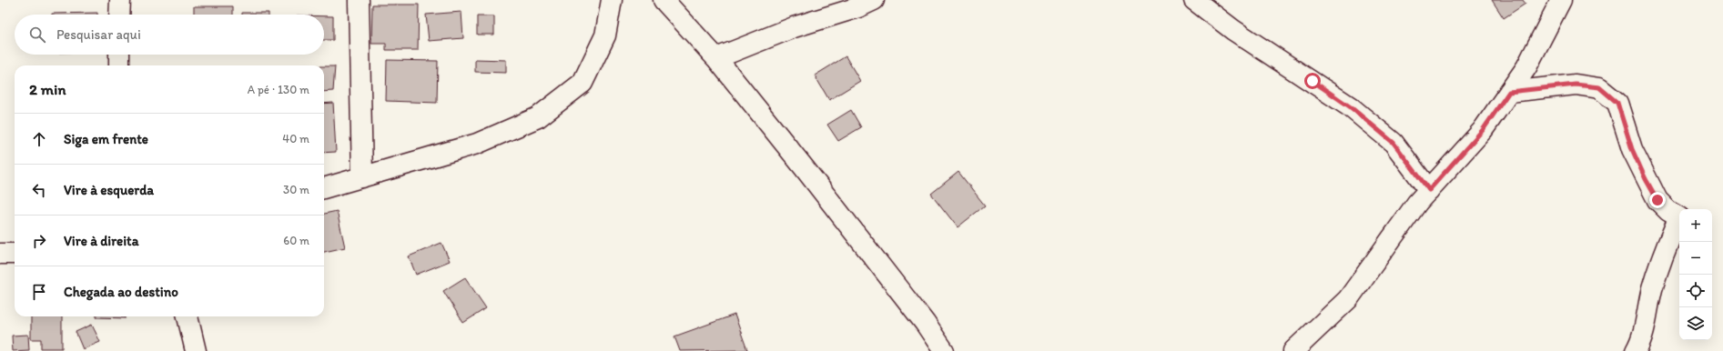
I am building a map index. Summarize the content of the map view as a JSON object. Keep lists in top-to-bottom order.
{
  "page": {
    "search": "Pesquisar aqui",
    "heading": ["2 min", "A pé · 130 m"],
    "list": [
      ["Siga em frente", "40 m"],
      ["Vire à esquerda", "30 m"],
      ["Vire à direita", "60 m"],
      "Chegada ao destino"
    ],
    "map_buttons": ["+", "−"]
  }
}
